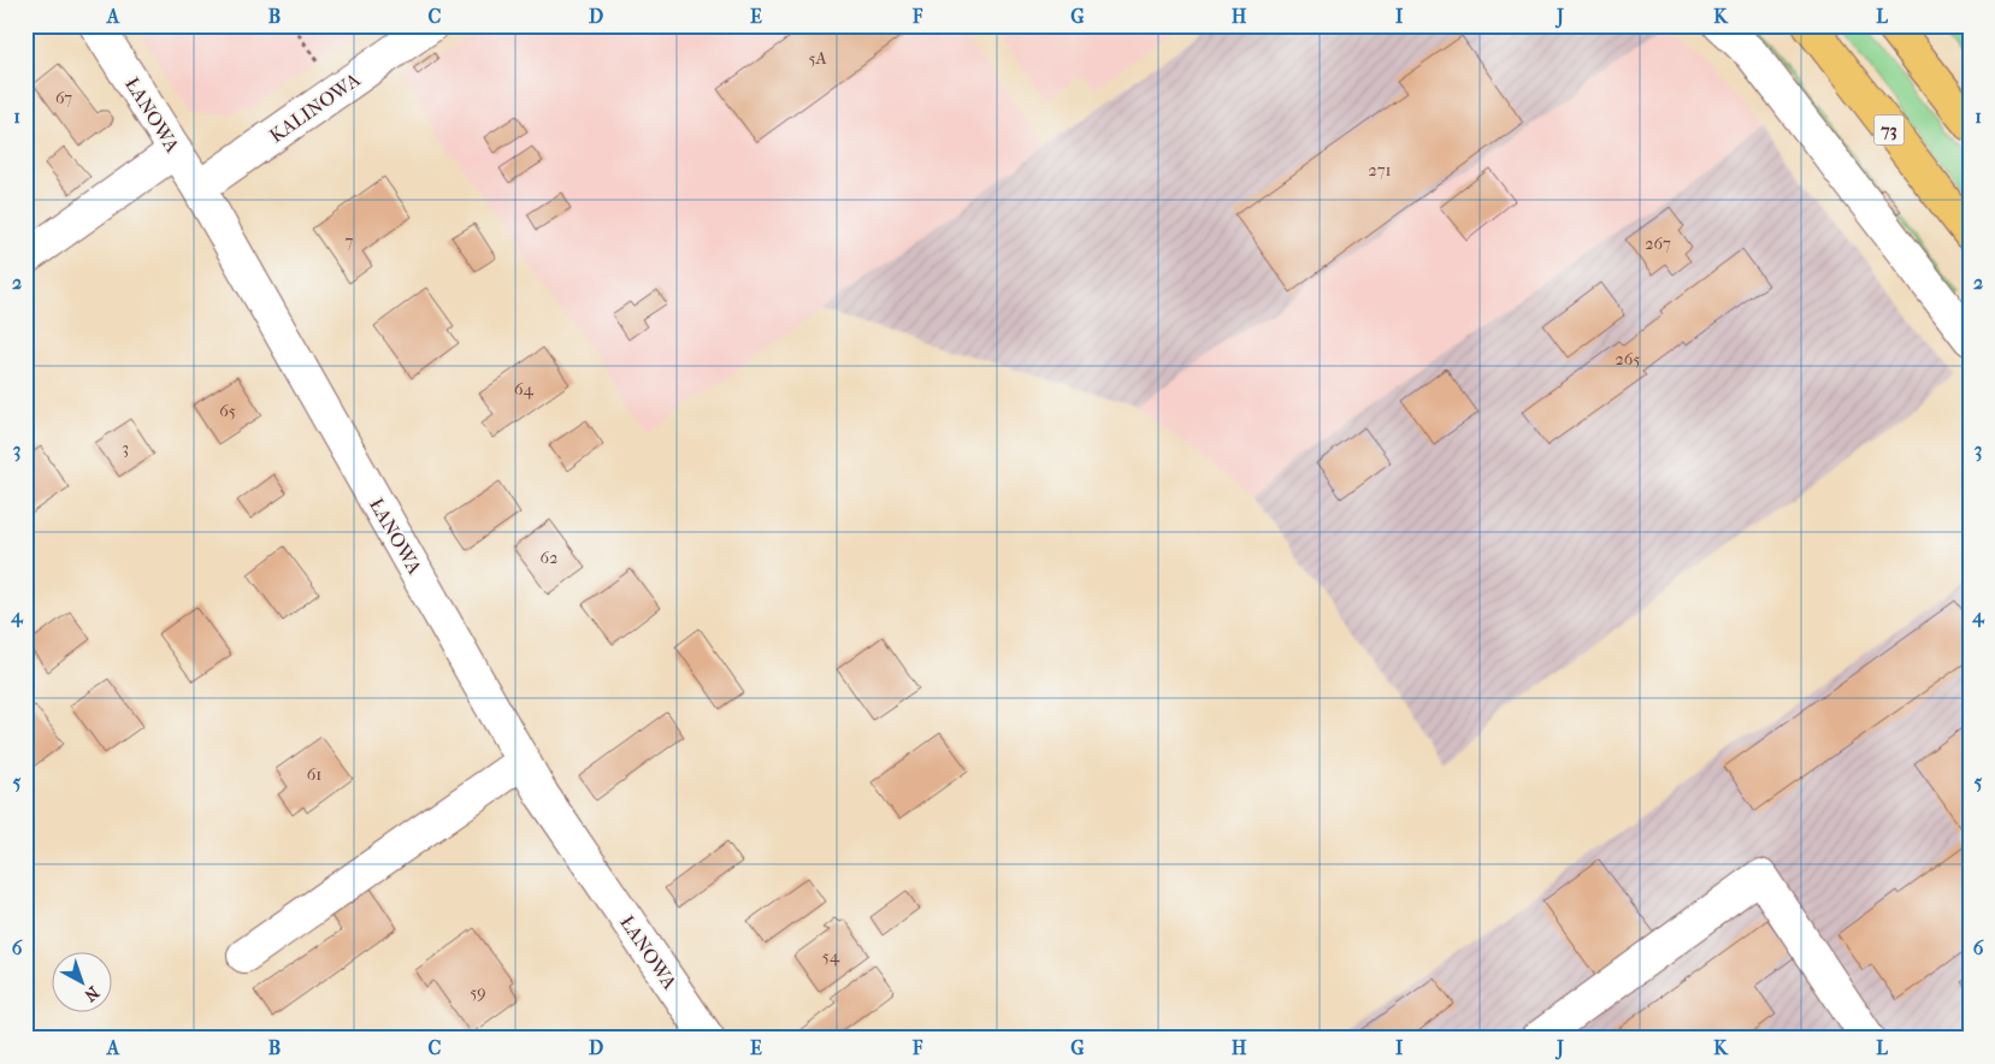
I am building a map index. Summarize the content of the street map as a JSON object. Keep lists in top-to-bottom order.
{
  "streets": {
    "main road": ["73"],
    "street": ["KALINOWA", "ŁANOWA"]
  },
  "crossings": [
    ["KALINOWA", "ŁANOWA"]
  ],
  "house_numbers": [
    "5A",
    "67",
    "271",
    "7",
    "267",
    "265",
    "64",
    "65",
    "3",
    "62",
    "61",
    "54",
    "59"
  ],
  "north": "bottom right",
  "grid": {
    "columns": [
      "A",
      "B",
      "C",
      "D",
      "E",
      "F",
      "G",
      "H",
      "I",
      "J",
      "K",
      "L"
    ],
    "rows": [
      "1",
      "2",
      "3",
      "4",
      "5",
      "6"
    ]
  }
}
